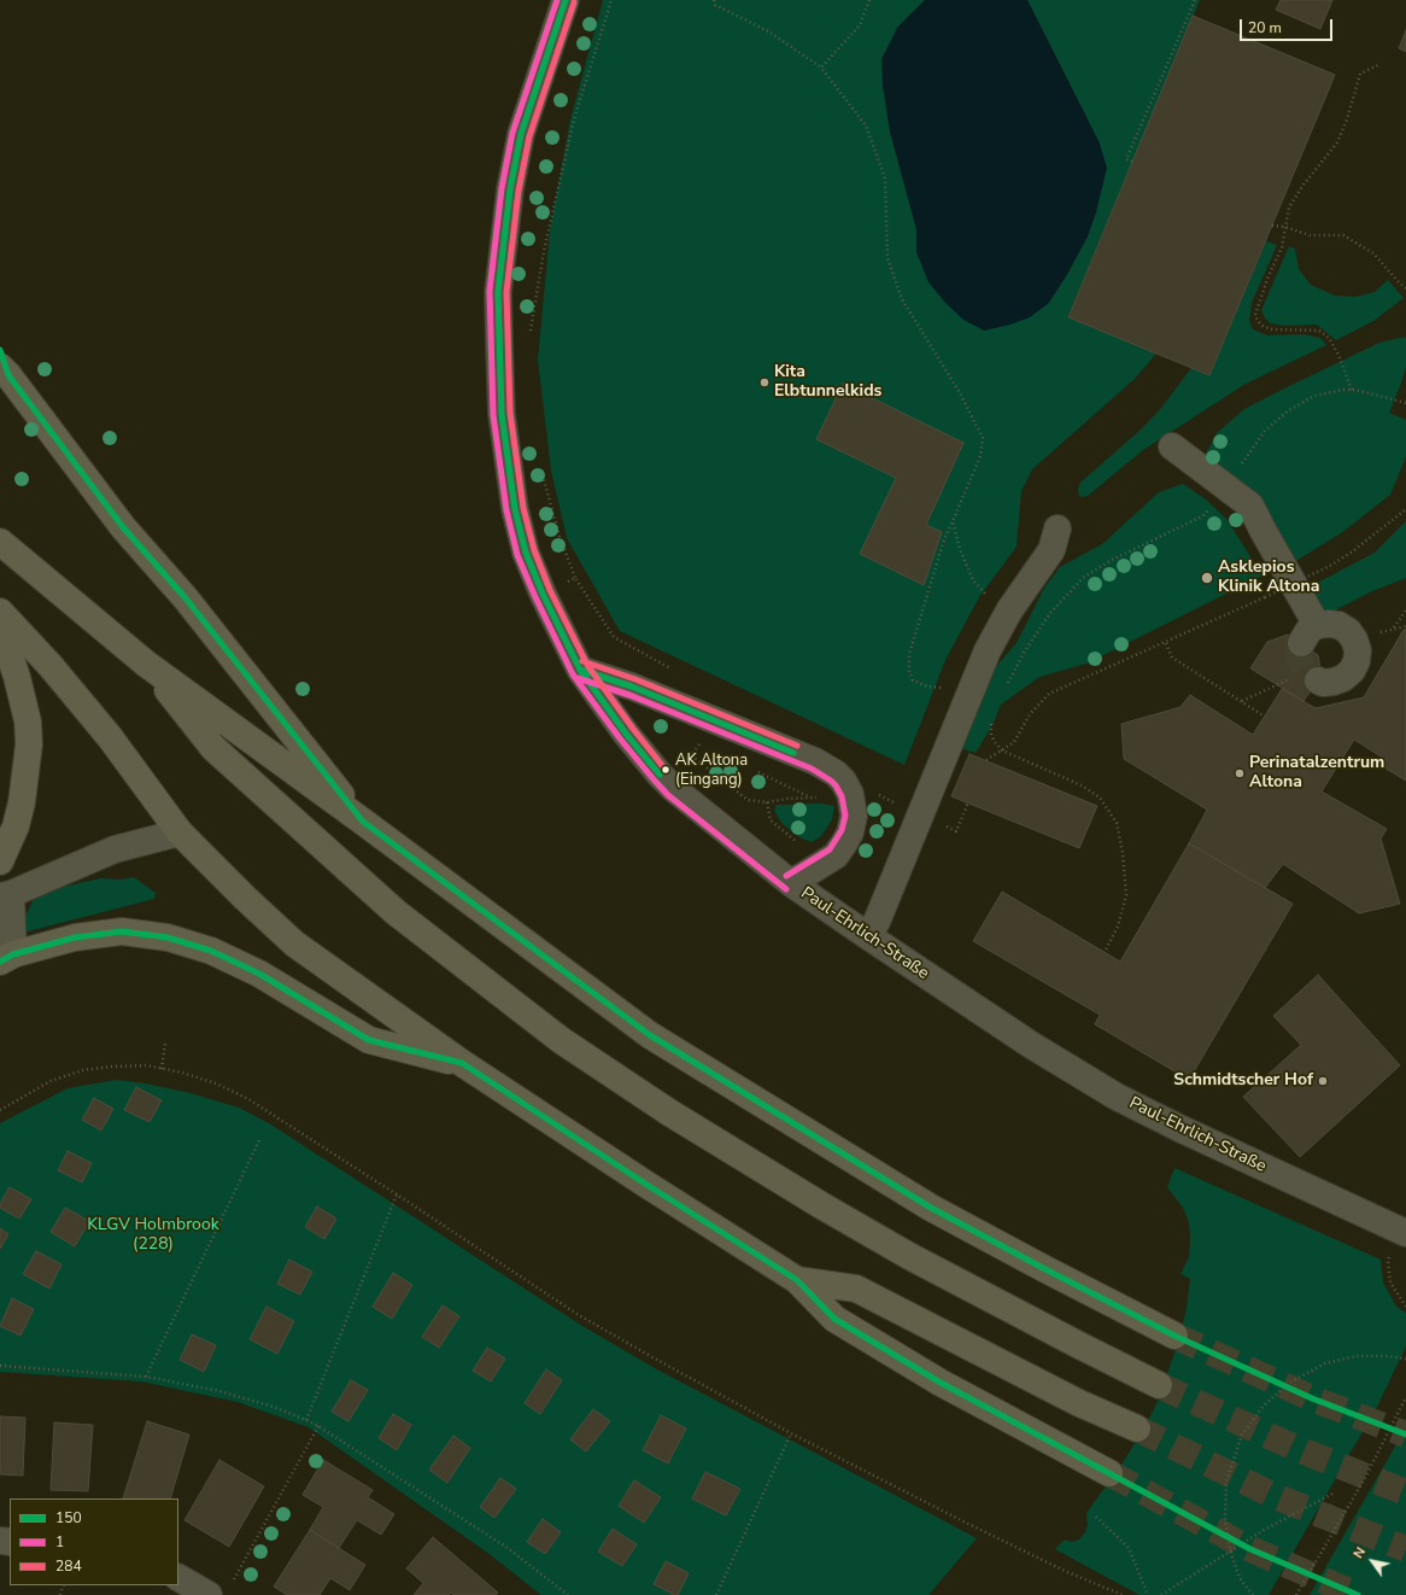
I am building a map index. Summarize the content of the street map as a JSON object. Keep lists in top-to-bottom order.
{
  "streets": {
    "street": ["Paul-Ehrlich-Straße"]
  },
  "parks": ["KLGV Holmbrook (228)"],
  "places": [
    "Kita Elbtunnelkids",
    "Asklepios Klinik Altona",
    "AK Altona (Eingang)",
    "Perinatalzentrum Altona",
    "Schmidtscher Hof"
  ],
  "lines": ["transit line 150", "transit line 1", "transit line 284"],
  "legend": ["150", "1", "284"],
  "scale_bar": "20 m",
  "north": "top left"
}
